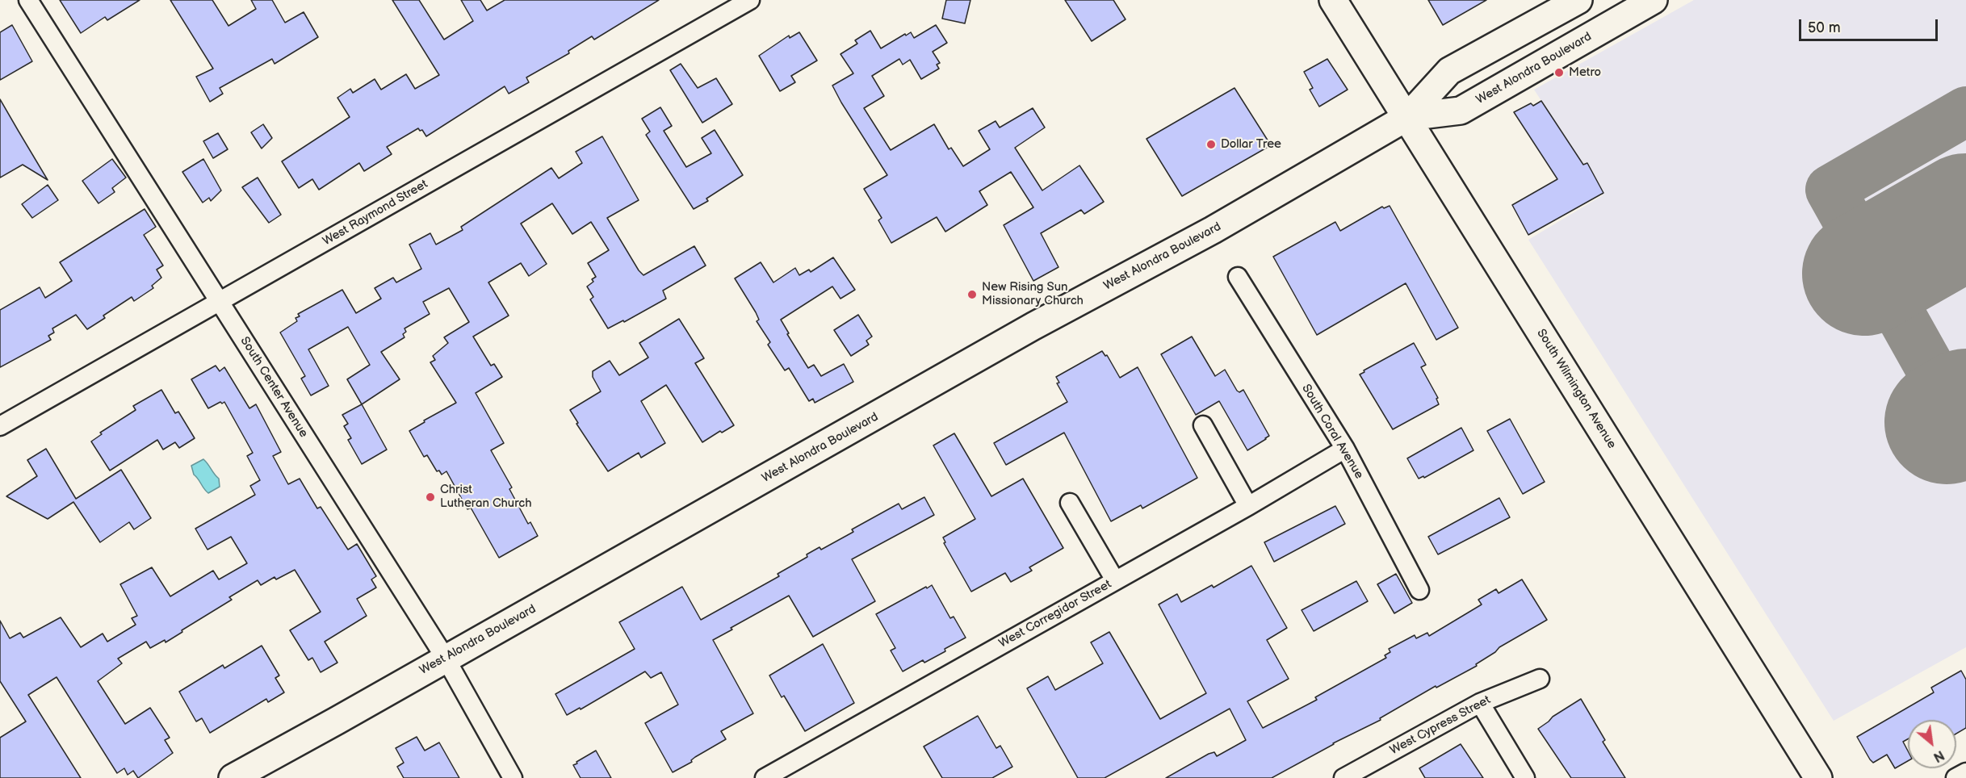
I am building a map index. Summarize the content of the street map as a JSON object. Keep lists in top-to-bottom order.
{
  "streets": {
    "main road": ["West Alondra Boulevard", "South Wilmington Avenue"],
    "street": [
      "West Raymond Street",
      "South Center Avenue",
      "South Coral Avenue",
      "West Corregidor Street",
      "West Cypress Street"
    ]
  },
  "crossings": [
    ["West Alondra Boulevard", "South Center Avenue"],
    ["West Alondra Boulevard", "South Wilmington Avenue"],
    ["West Raymond Street", "South Center Avenue"],
    ["South Coral Avenue", "West Corregidor Street"]
  ],
  "places": [
    "Metro",
    "Dollar Tree",
    "New Rising Sun Missionary Church",
    "Christ Lutheran Church"
  ],
  "scale_bar": "50 m",
  "north": "bottom right"
}
